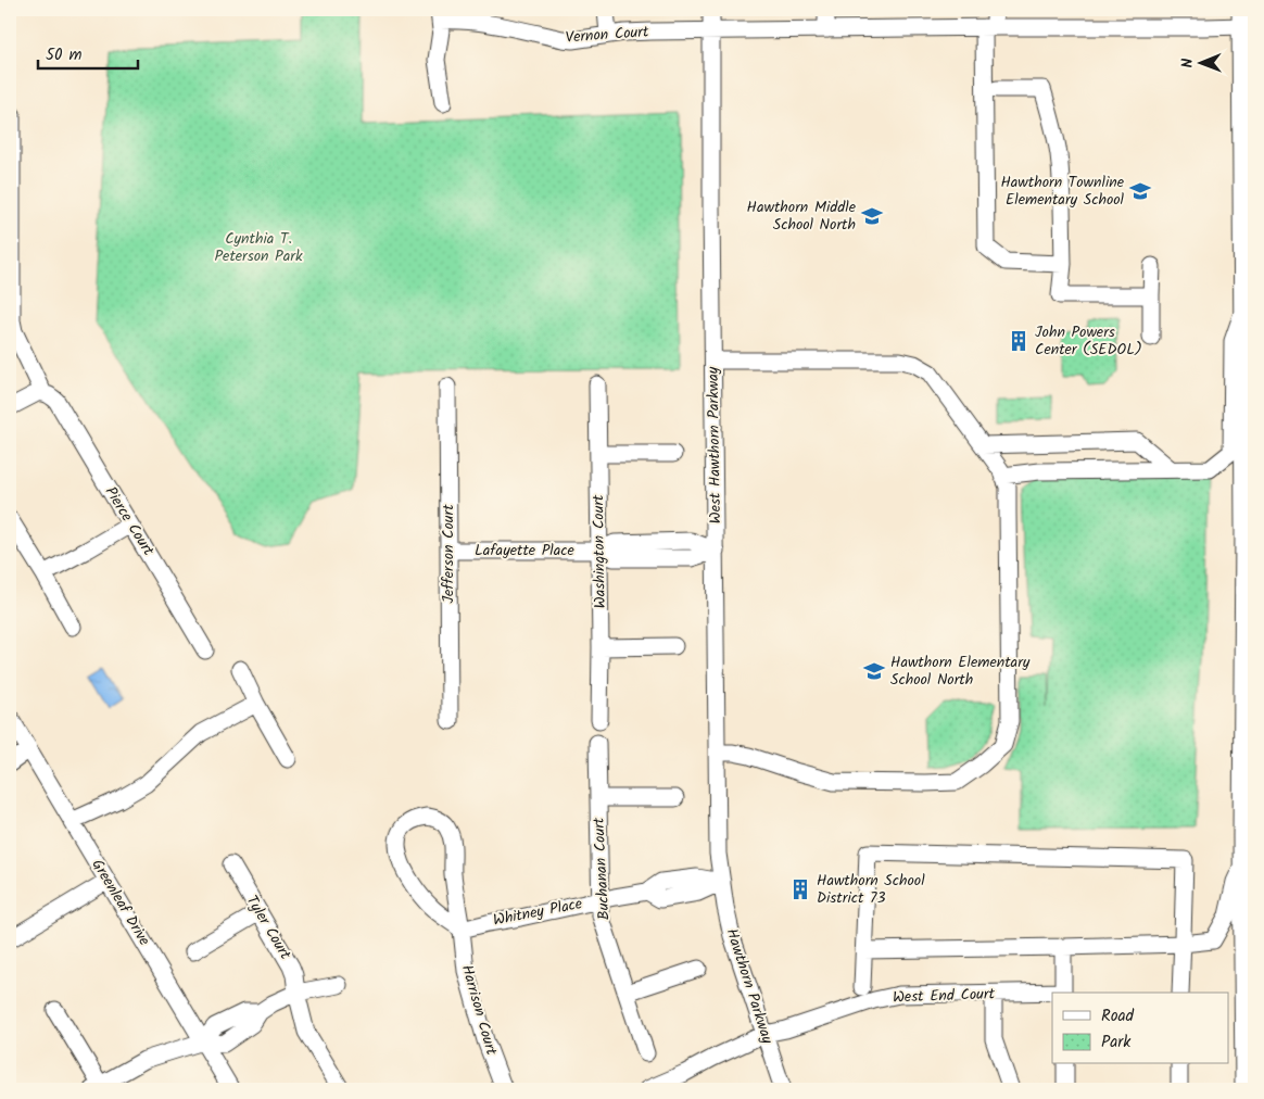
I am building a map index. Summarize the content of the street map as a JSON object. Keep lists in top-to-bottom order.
{
  "streets": {
    "street": [
      "Vernon Court",
      "West Hawthorn Parkway",
      "Pierce Court",
      "Lafayette Place",
      "Washington Court",
      "Jefferson Court",
      "Buchanan Court",
      "Greenleaf Drive",
      "Whitney Place",
      "Tyler Court",
      "Hawthorn Parkway",
      "West End Court",
      "Harrison Court"
    ]
  },
  "crossings": [
    ["Vernon Court", "West Hawthorn Parkway"],
    ["West Hawthorn Parkway", "Lafayette Place"],
    ["West Hawthorn Parkway", "Whitney Place"],
    ["West Hawthorn Parkway", "Hawthorn Parkway"],
    ["Lafayette Place", "Washington Court"],
    ["Lafayette Place", "Jefferson Court"],
    ["Buchanan Court", "Whitney Place"],
    ["Whitney Place", "Hawthorn Parkway"],
    ["Whitney Place", "Harrison Court"],
    ["Hawthorn Parkway", "West End Court"]
  ],
  "parks": ["Cynthia T. Peterson Park"],
  "places": {
    "school or university": ["Hawthorn Townline Elementary School", "Hawthorn Middle School North", "Hawthorn Elementary School North"],
    "building": ["John Powers Center (SEDOL)", "Hawthorn School District 73"]
  },
  "legend": ["Road", "Park"],
  "scale_bar": "50 m",
  "north": "left"
}
